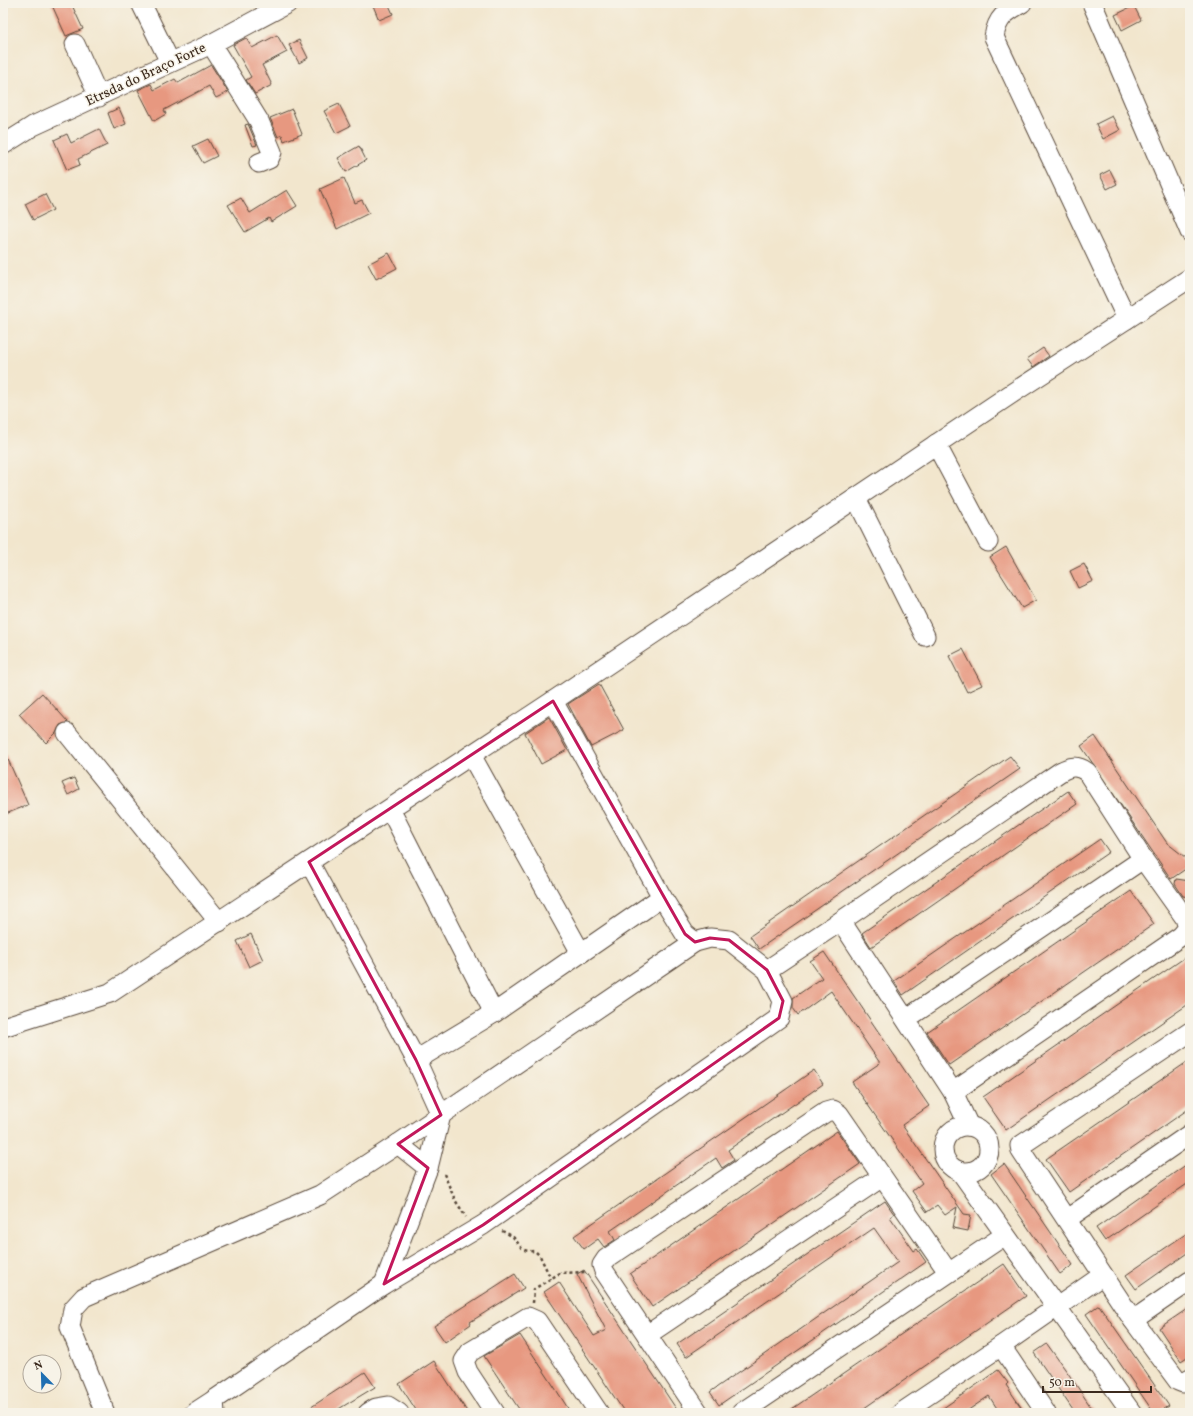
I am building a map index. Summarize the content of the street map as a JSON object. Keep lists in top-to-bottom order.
{
  "streets": {
    "street": ["Etrsda do Braço Forte"]
  },
  "scale_bar": "50 m",
  "north": "top left"
}
